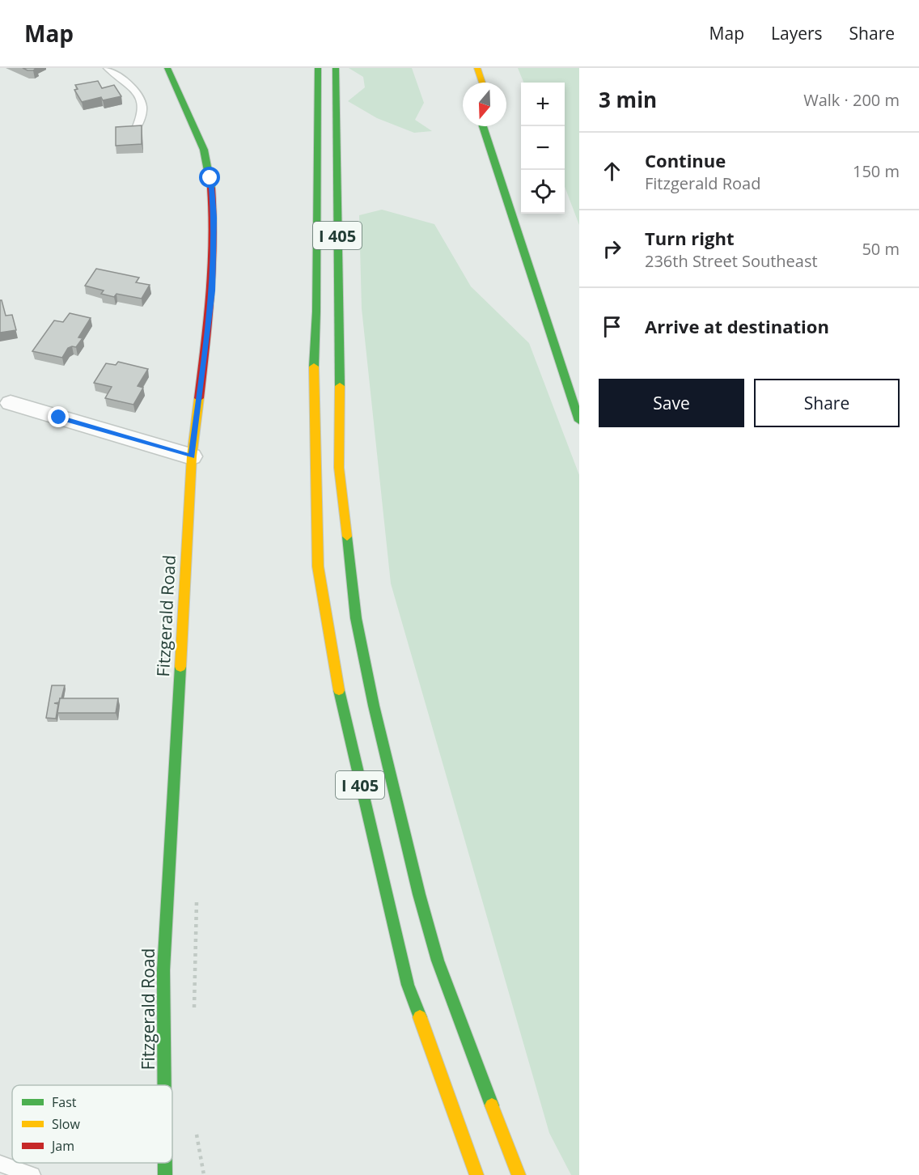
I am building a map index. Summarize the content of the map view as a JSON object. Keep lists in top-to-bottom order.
{
  "streets": {
    "main road": ["I 405", "Fitzgerald Road"]
  },
  "legend": ["Fast", "Slow", "Jam"],
  "north": "bottom",
  "page": {
    "header": "Map",
    "nav": ["Map", "Layers", "Share"],
    "heading": ["3 min", "Walk · 200 m"],
    "map_buttons": ["+", "−"],
    "list": [
      ["Continue", "Fitzgerald Road", "150 m"],
      ["Turn right", "236th Street Southeast", "50 m"],
      "Arrive at destination"
    ],
    "buttons": ["Save", "Share"]
  }
}
